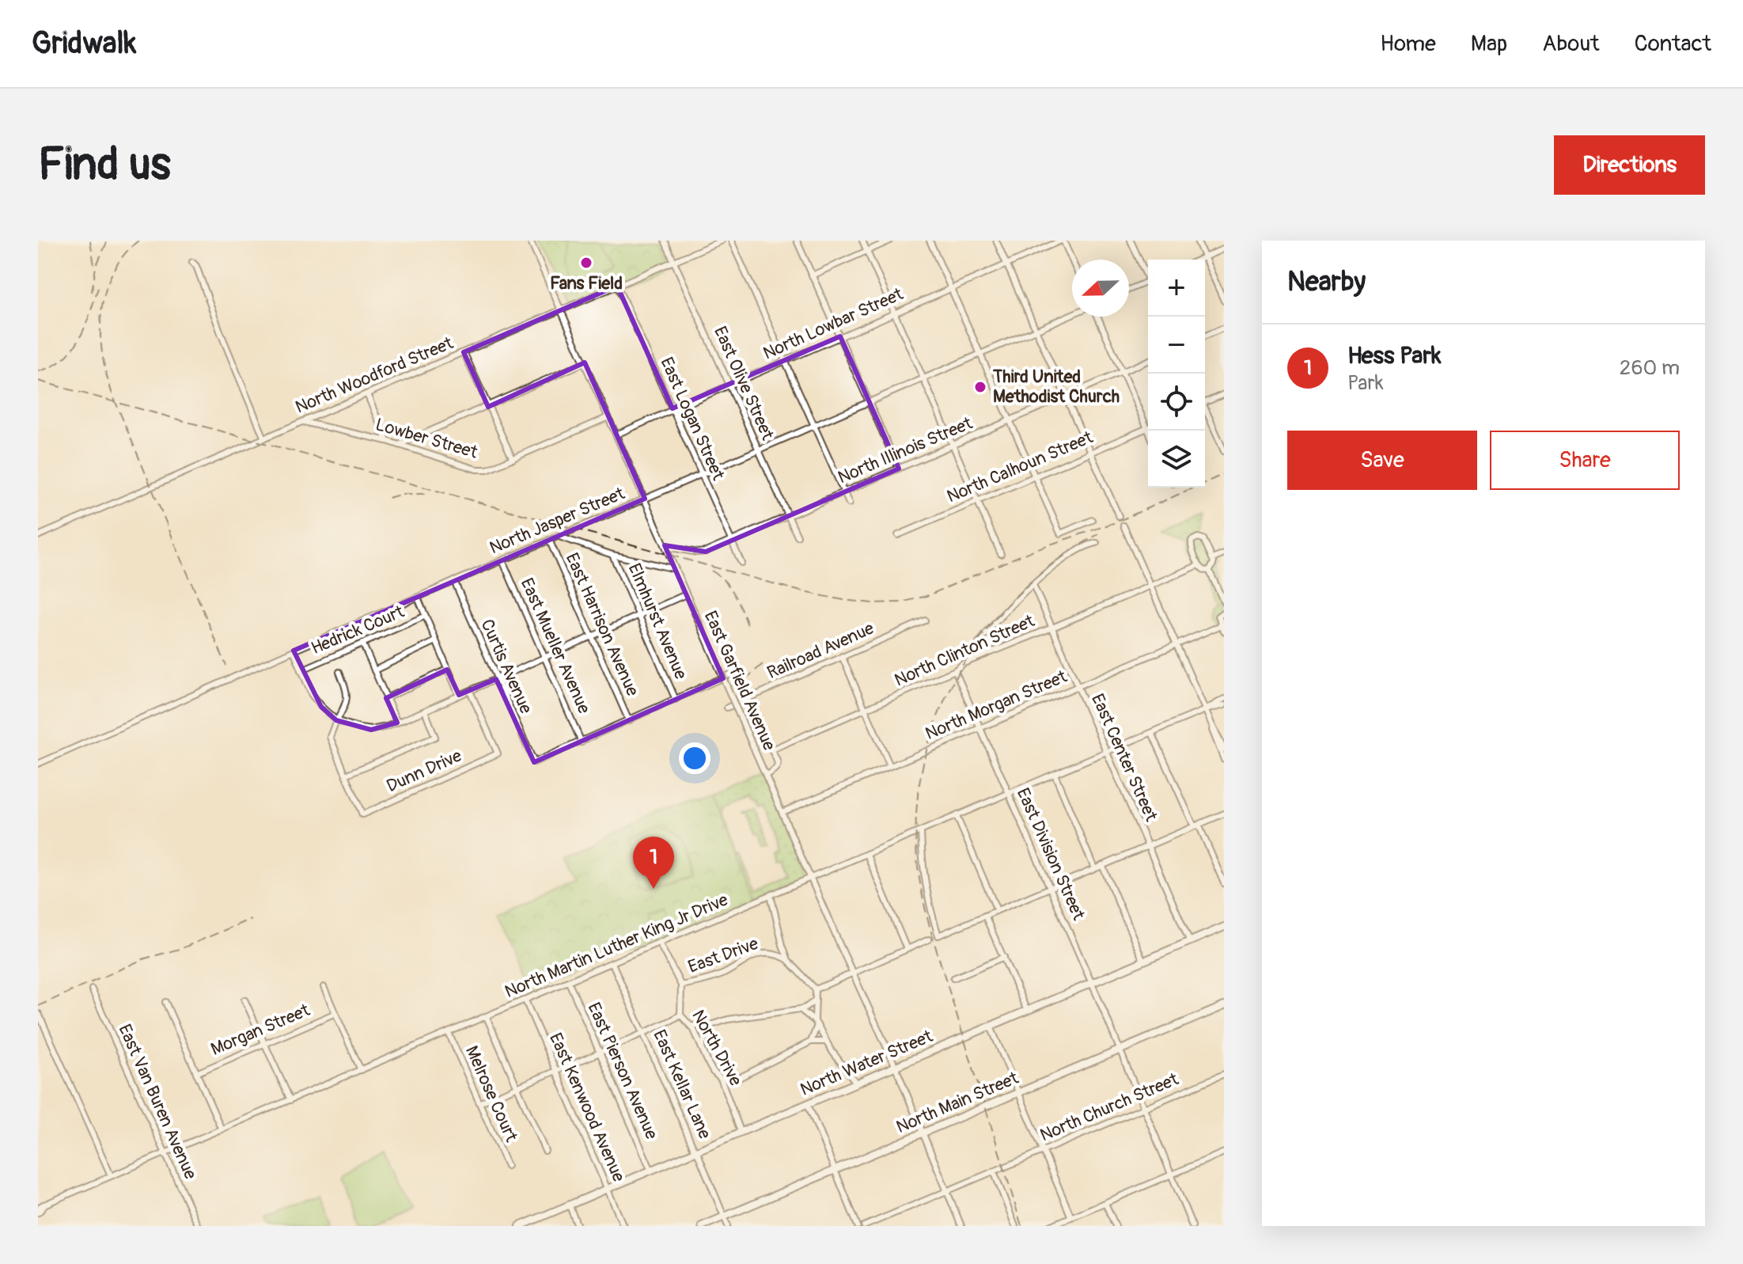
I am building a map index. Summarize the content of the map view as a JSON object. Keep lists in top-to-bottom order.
{
  "streets": {
    "main road": ["North Water Street", "North Main Street"],
    "street": [
      "North Lowbar Street",
      "North Woodford Street",
      "East Olive Street",
      "East Logan Street",
      "Lowber Street",
      "North Illinois Street",
      "North Calhoun Street",
      "North Jasper Street",
      "Elmhurst Avenue",
      "East Harrison Avenue",
      "Hedrick Court",
      "East Mueller Avenue",
      "Railroad Avenue",
      "North Clinton Street",
      "Curtis Avenue",
      "East Garfield Avenue",
      "North Morgan Street",
      "East Center Street",
      "Dunn Drive",
      "East Division Street",
      "North Martin Luther King Jr Drive",
      "East Drive",
      "Morgan Street",
      "North Drive",
      "East Pierson Avenue",
      "East Kellar Lane",
      "Melrose Court",
      "East Van Buren Avenue",
      "East Kenwood Avenue",
      "North Church Street"
    ]
  },
  "crossings": [
    ["North Lowbar Street", "East Olive Street"],
    ["North Lowbar Street", "East Logan Street"],
    ["North Lowbar Street", "East Garfield Avenue"],
    ["North Woodford Street", "East Olive Street"],
    ["North Woodford Street", "East Logan Street"],
    ["North Woodford Street", "Lowber Street"],
    ["North Woodford Street", "East Garfield Avenue"],
    ["East Olive Street", "North Illinois Street"],
    ["East Olive Street", "North Jasper Street"],
    ["East Logan Street", "North Illinois Street"],
    ["East Logan Street", "North Jasper Street"],
    ["Lowber Street", "East Garfield Avenue"],
    ["North Illinois Street", "East Garfield Avenue"],
    ["North Jasper Street", "East Harrison Avenue"],
    ["North Jasper Street", "East Mueller Avenue"],
    ["North Jasper Street", "Curtis Avenue"],
    ["North Jasper Street", "East Garfield Avenue"],
    ["East Mueller Avenue", "Curtis Avenue"],
    ["North Clinton Street", "East Center Street"],
    ["North Clinton Street", "East Division Street"],
    ["East Garfield Avenue", "North Morgan Street"],
    ["East Garfield Avenue", "North Martin Luther King Jr Drive"],
    ["East Garfield Avenue", "North Water Street"],
    ["East Garfield Avenue", "North Main Street"],
    ["East Garfield Avenue", "North Church Street"],
    ["North Morgan Street", "East Center Street"],
    ["North Morgan Street", "East Division Street"],
    ["East Center Street", "North Martin Luther King Jr Drive"],
    ["East Center Street", "North Water Street"],
    ["East Division Street", "North Martin Luther King Jr Drive"],
    ["East Division Street", "North Water Street"],
    ["East Division Street", "North Main Street"],
    ["East Division Street", "North Church Street"],
    ["North Martin Luther King Jr Drive", "North Drive"],
    ["North Martin Luther King Jr Drive", "East Pierson Avenue"],
    ["North Martin Luther King Jr Drive", "East Kellar Lane"],
    ["North Martin Luther King Jr Drive", "Melrose Court"],
    ["North Martin Luther King Jr Drive", "East Van Buren Avenue"],
    ["North Martin Luther King Jr Drive", "East Kenwood Avenue"],
    ["East Drive", "North Drive"],
    ["North Drive", "North Water Street"],
    ["North Water Street", "East Pierson Avenue"],
    ["North Water Street", "East Kellar Lane"],
    ["North Water Street", "East Kenwood Avenue"],
    ["East Kellar Lane", "North Main Street"]
  ],
  "places": ["Fans Field", "Third United Methodist Church"],
  "north": "left",
  "page": {
    "header": "Gridwalk",
    "nav": [
      "Home",
      "Map",
      "About",
      "Contact"
    ],
    "buttons": [
      "Directions",
      ["Save", "Share"]
    ],
    "title": "Find us",
    "heading": "Nearby",
    "map_buttons": ["+", "−"],
    "list": [
      {
        "mark": "1",
        "name": "Hess Park",
        "note": "Park",
        "value": "260 m"
      }
    ],
    "pins": "1"
  }
}
